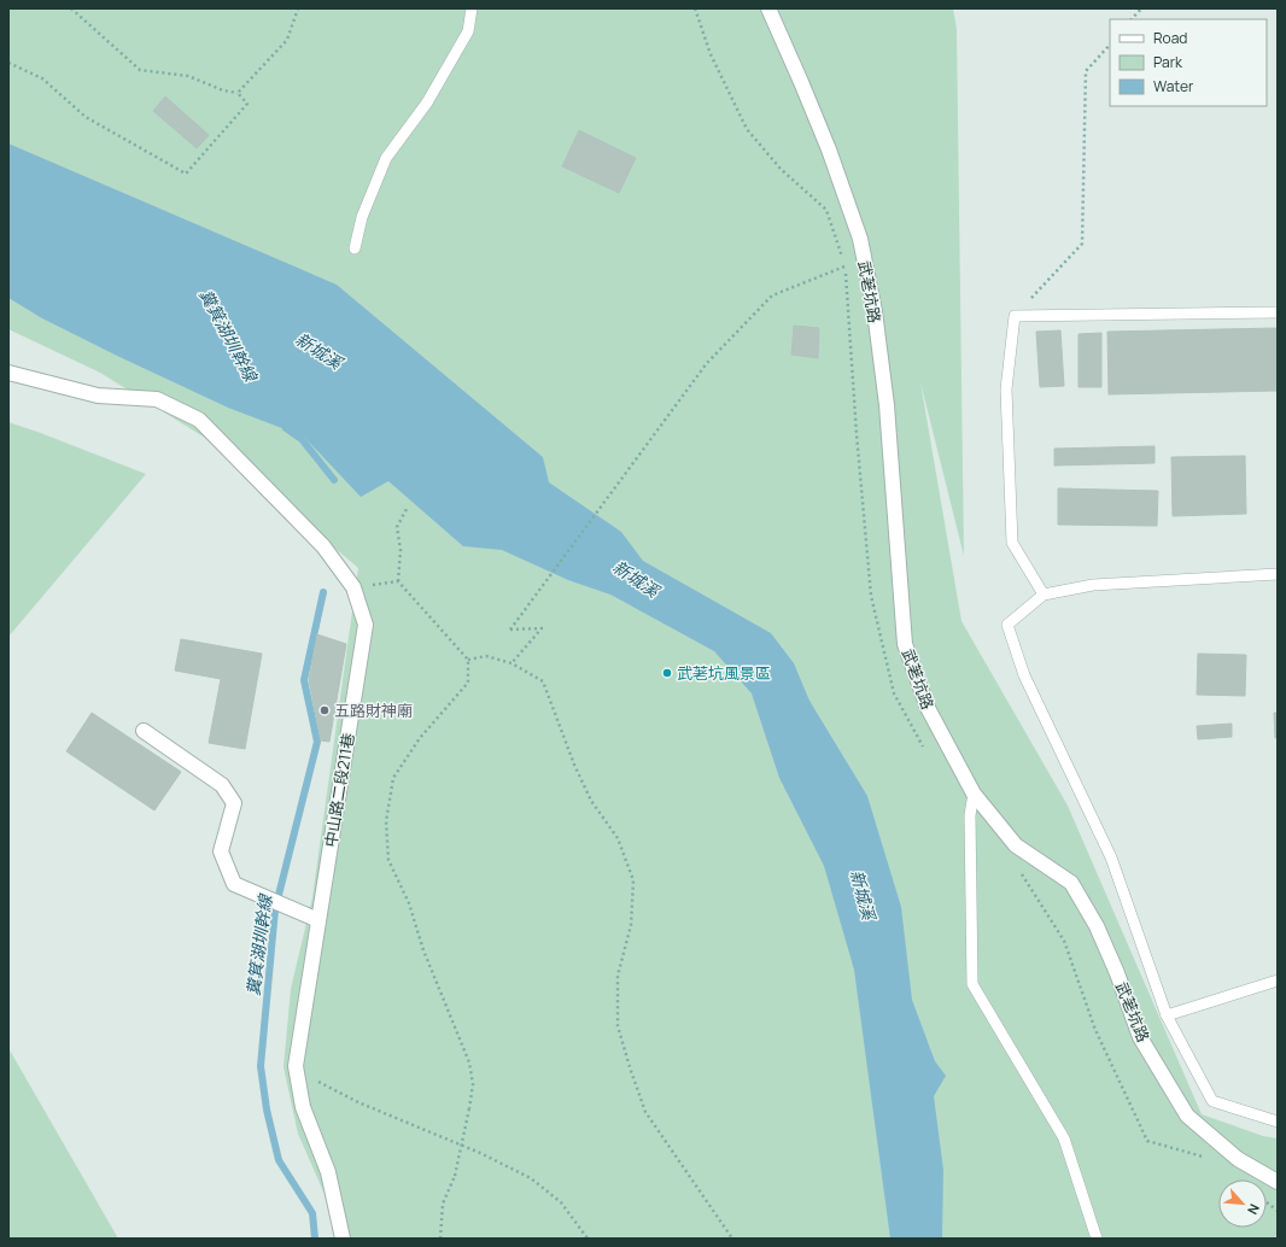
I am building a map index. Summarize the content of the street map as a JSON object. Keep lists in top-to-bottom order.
{
  "streets": {
    "street": ["武荖坑路", "中山路二段211巷"]
  },
  "water": ["糞箕湖圳幹線", "新城溪"],
  "places": ["武荖坑風景區", "五路財神廟"],
  "legend": ["Road", "Park", "Water"],
  "north": "bottom right"
}
